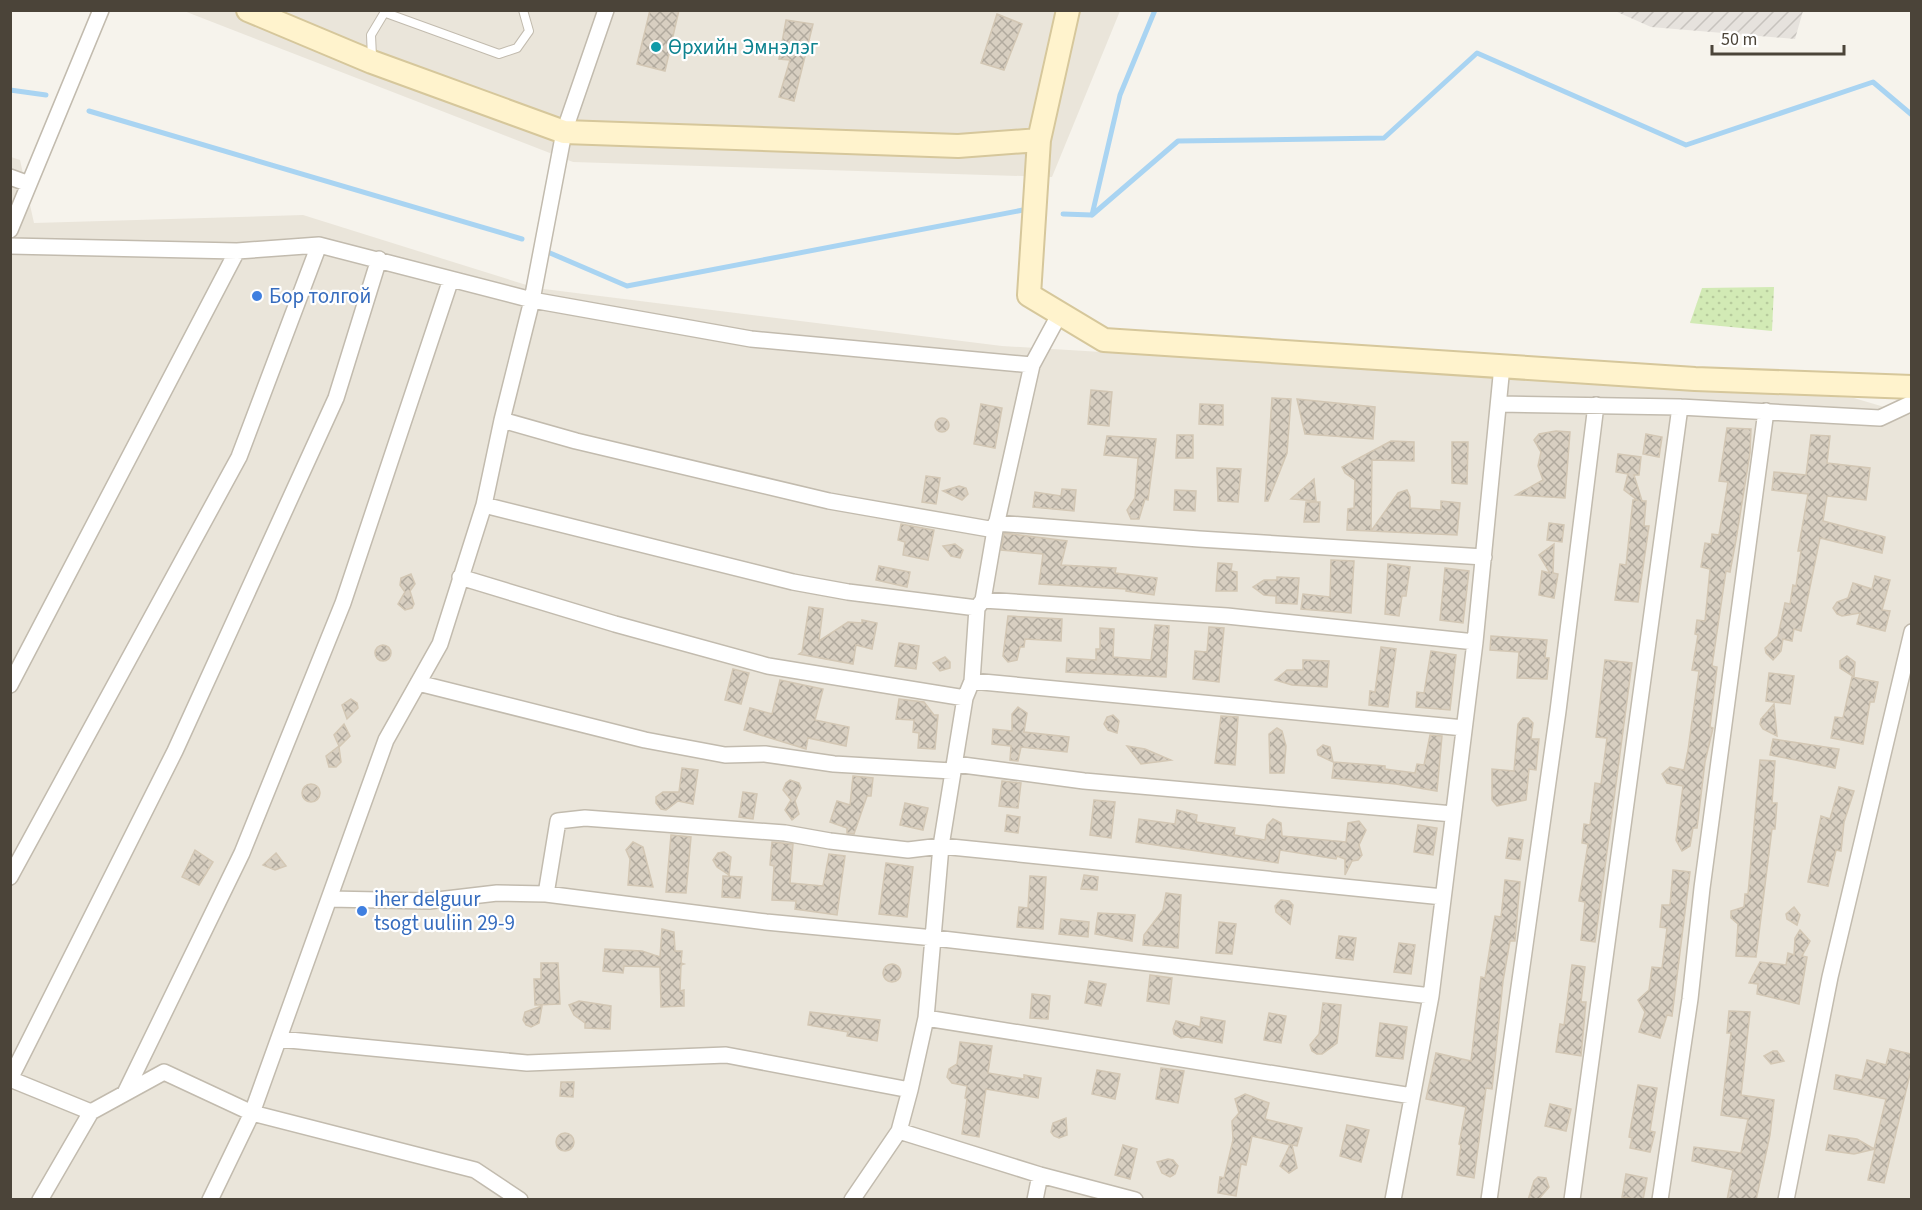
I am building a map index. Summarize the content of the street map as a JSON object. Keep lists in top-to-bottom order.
{
  "places": ["Өрхийн Эмнэлэг", "Бор толгой", "iher delguur tsogt uuliin 29-9"],
  "scale_bar": "50 m"
}
